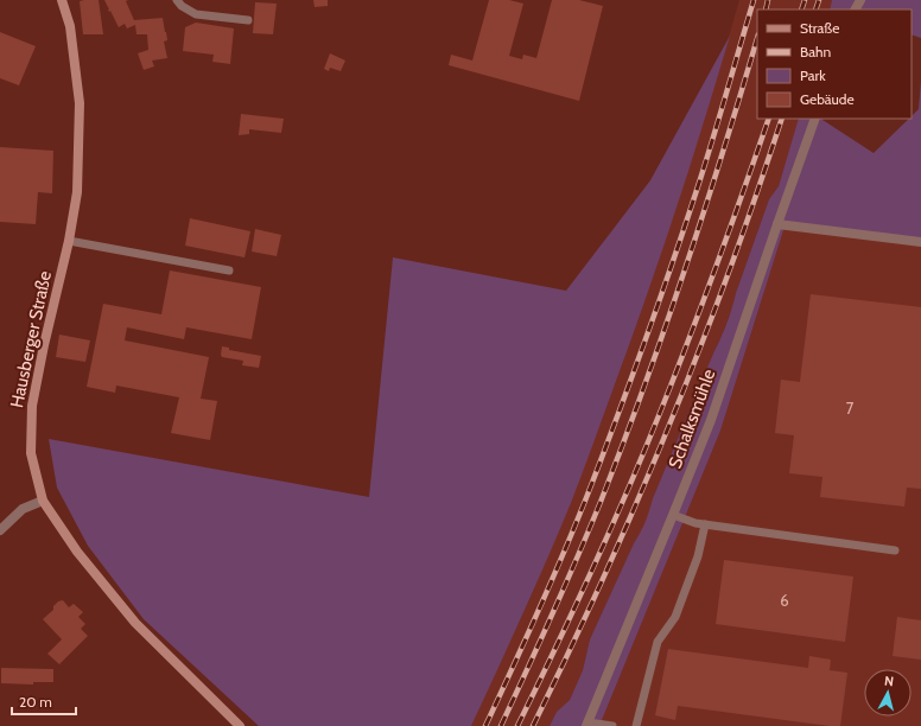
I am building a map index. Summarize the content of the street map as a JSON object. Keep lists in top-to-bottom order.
{
  "streets": {
    "main road": ["Hausberger Straße"],
    "street": ["Schalksmühle"]
  },
  "house_numbers": ["7", "6"],
  "legend": [
    "Straße",
    "Bahn",
    "Park",
    "Gebäude"
  ],
  "scale_bar": "20 m",
  "north": "top"
}
